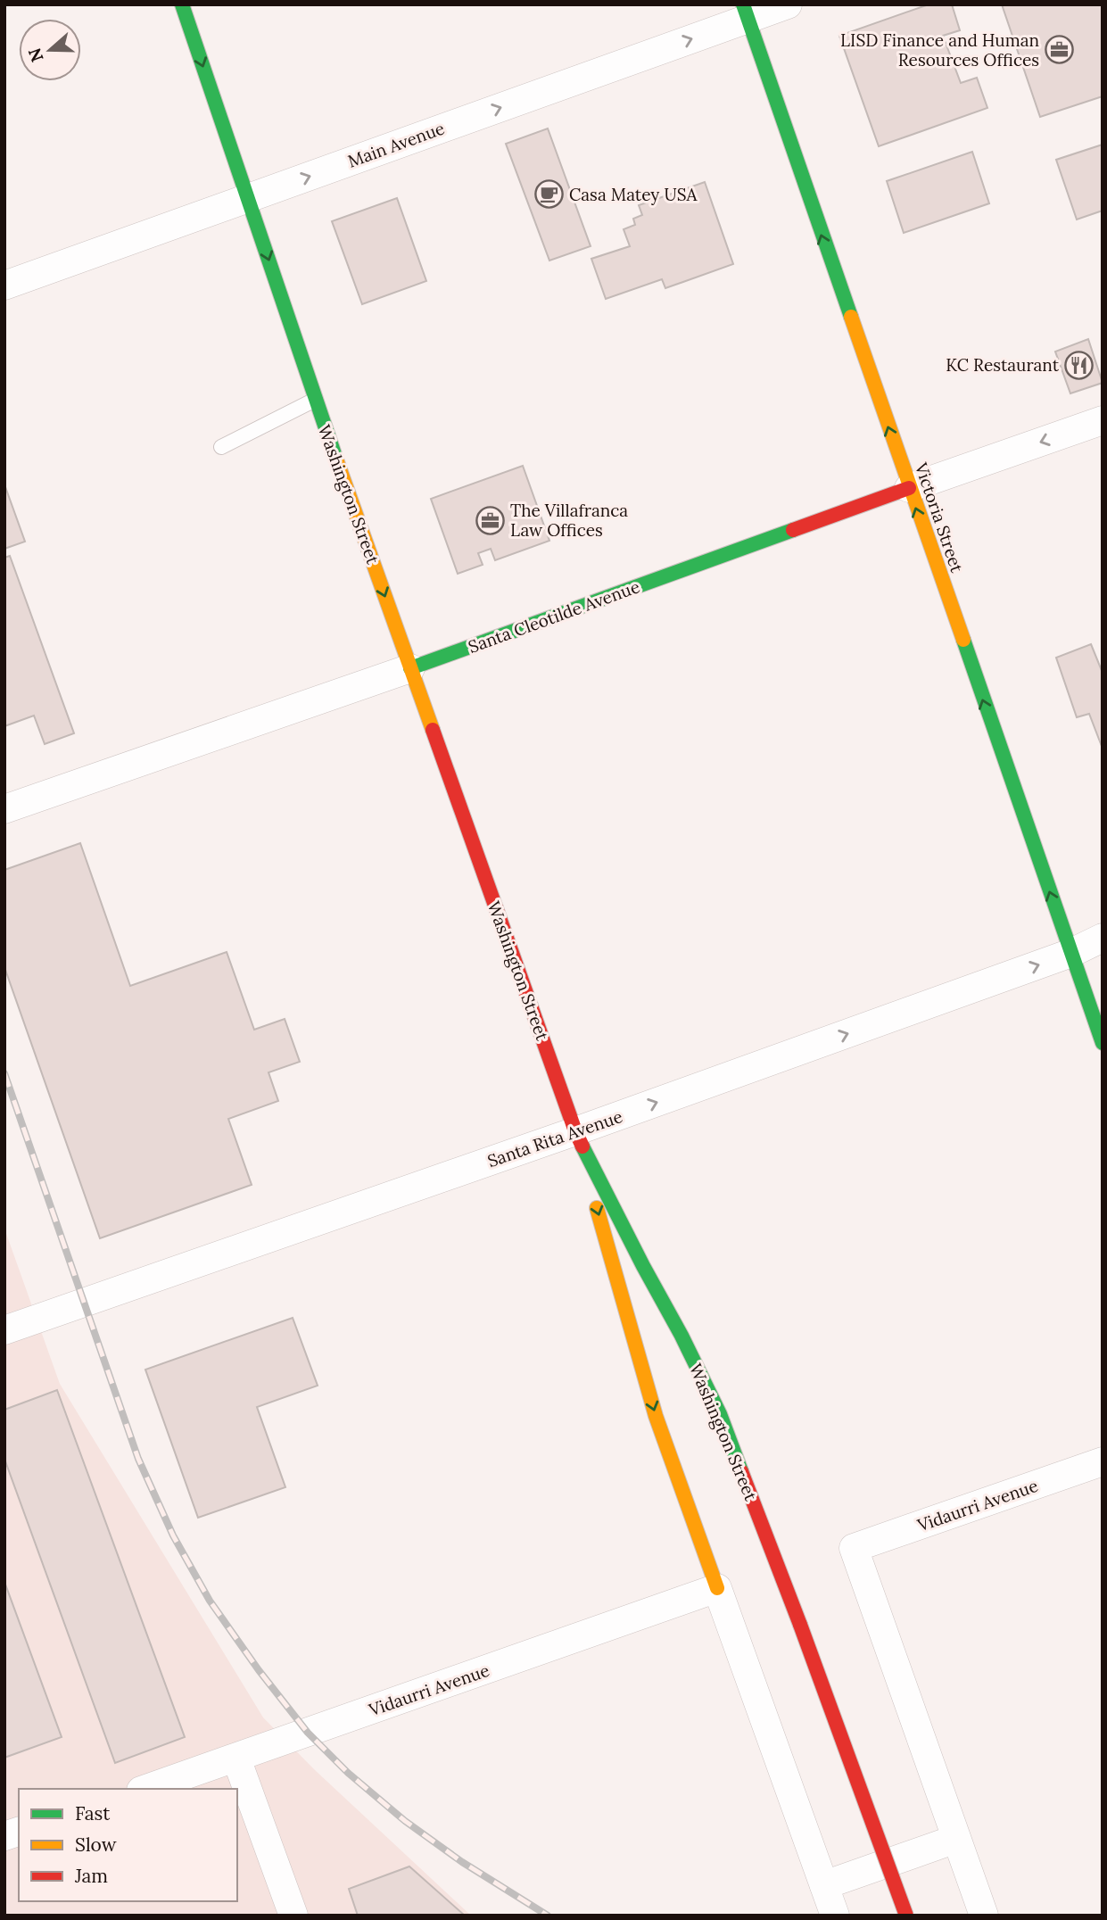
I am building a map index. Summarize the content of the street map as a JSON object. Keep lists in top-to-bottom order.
{
  "streets": {
    "main road": ["Washington Street", "Victoria Street", "Santa Cleotilde Avenue"],
    "street": ["Main Avenue", "Santa Rita Avenue", "Vidaurri Avenue"]
  },
  "crossings": [
    ["Main Avenue", "Washington Street"],
    ["Main Avenue", "Victoria Street"],
    ["Washington Street", "Santa Cleotilde Avenue"],
    ["Washington Street", "Santa Rita Avenue"],
    ["Victoria Street", "Santa Cleotilde Avenue"],
    ["Victoria Street", "Santa Rita Avenue"]
  ],
  "one_way": ["Main Avenue", "Victoria Street", "Santa Rita Avenue"],
  "places": {
    "office": ["LISD Finance and Human Resources Offices", "The Villafranca Law Offices"],
    "cafe": ["Casa Matey USA"],
    "restaurant": ["KC Restaurant"]
  },
  "legend": ["Fast", "Slow", "Jam"],
  "north": "left"
}
